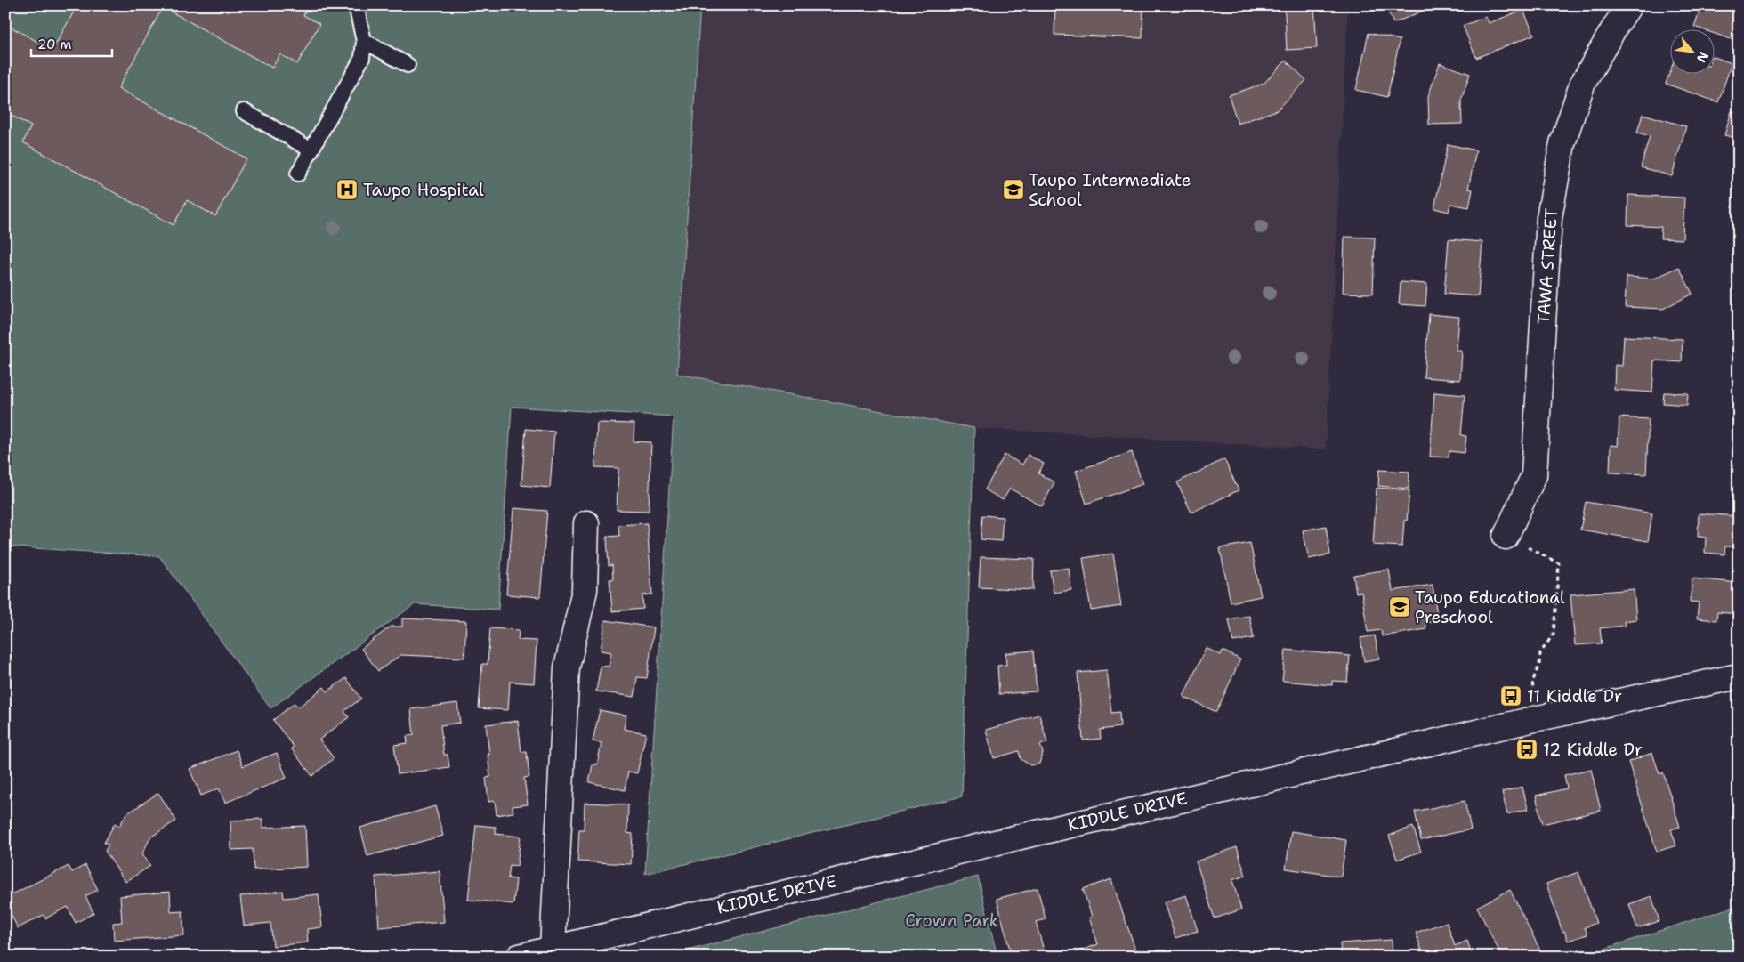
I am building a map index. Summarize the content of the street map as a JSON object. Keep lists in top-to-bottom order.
{
  "streets": {
    "street": ["TAWA STREET", "KIDDLE DRIVE"]
  },
  "parks": ["Crown Park"],
  "places": {
    "hospital": ["Taupo Hospital"],
    "school or university": ["Taupo Intermediate School", "Taupo Educational Preschool"],
    "bus stop": ["11 Kiddle Dr", "12 Kiddle Dr"]
  },
  "scale_bar": "20 m",
  "north": "bottom right"
}
